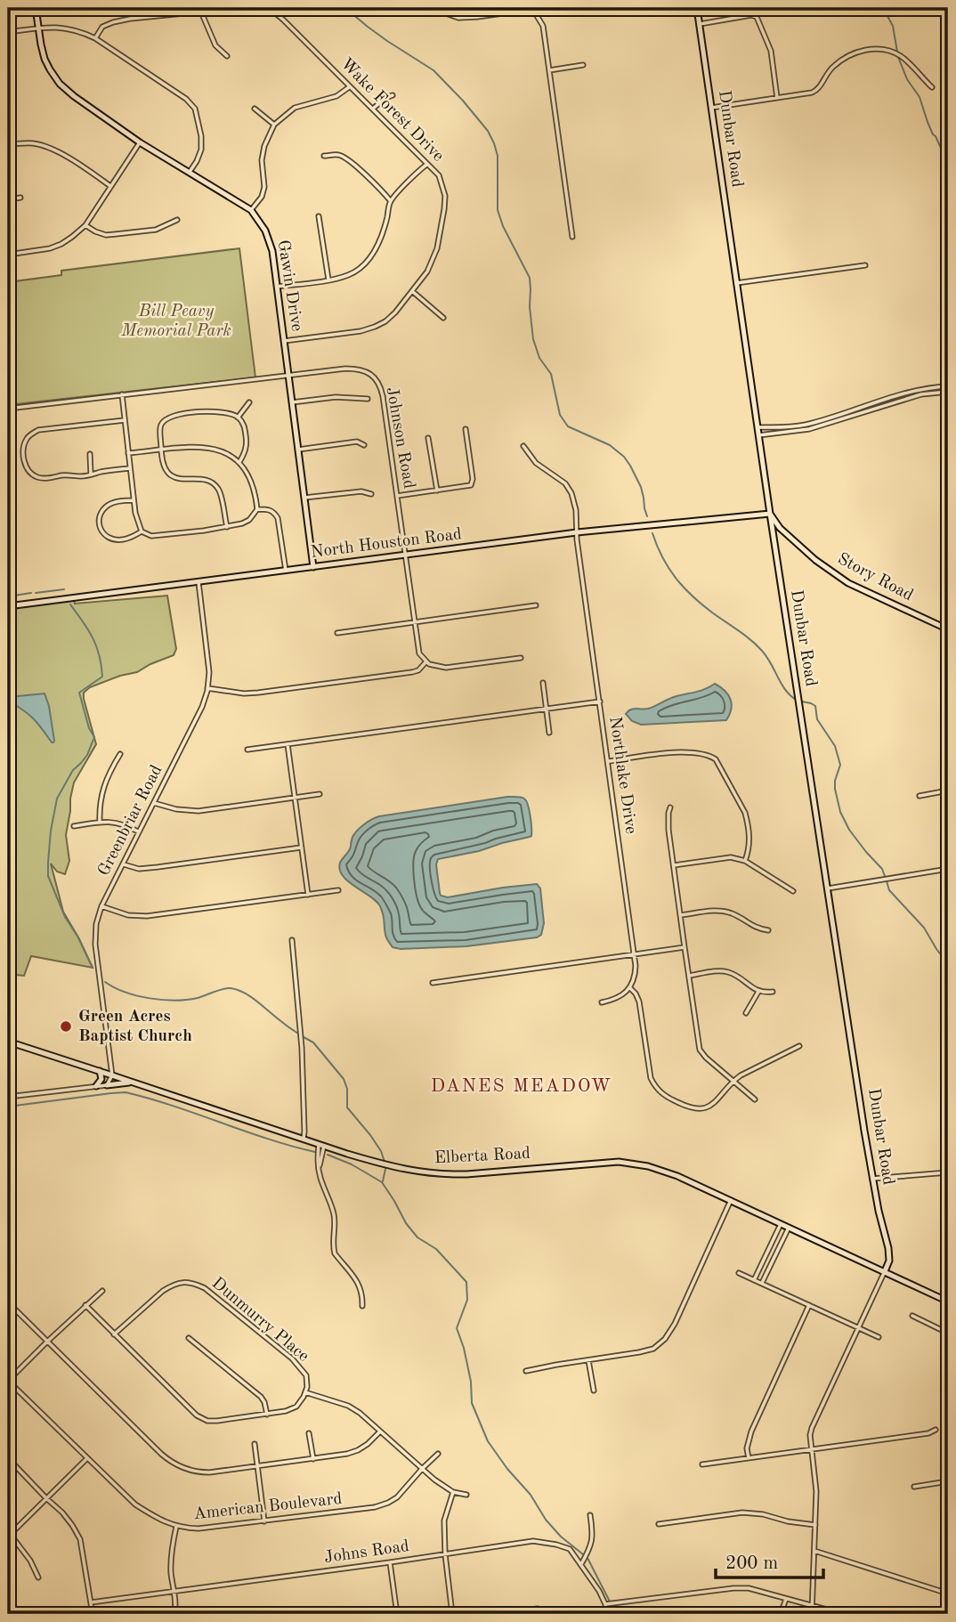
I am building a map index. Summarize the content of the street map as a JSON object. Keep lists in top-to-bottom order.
{
  "streets": {
    "street": [
      "Wake Forest Drive",
      "Dunbar Road",
      "Gawin Drive",
      "Johnson Road",
      "North Houston Road",
      "Story Road",
      "Northlake Drive",
      "Greenbriar Road",
      "Elberta Road",
      "Dunmurry Place",
      "American Boulevard",
      "Johns Road"
    ]
  },
  "crossings": [
    ["Wake Forest Drive", "Gawin Drive"],
    ["Dunbar Road", "North Houston Road"],
    ["Dunbar Road", "Story Road"],
    ["Dunbar Road", "Elberta Road"],
    ["Gawin Drive", "Johnson Road"],
    ["Gawin Drive", "North Houston Road"],
    ["Johnson Road", "North Houston Road"],
    ["North Houston Road", "Story Road"],
    ["North Houston Road", "Northlake Drive"],
    ["North Houston Road", "Greenbriar Road"],
    ["Greenbriar Road", "Elberta Road"]
  ],
  "districts": ["DANES MEADOW"],
  "parks": ["Bill Peavy Memorial Park"],
  "places": ["Green Acres Baptist Church"],
  "scale_bar": "200 m"
}
